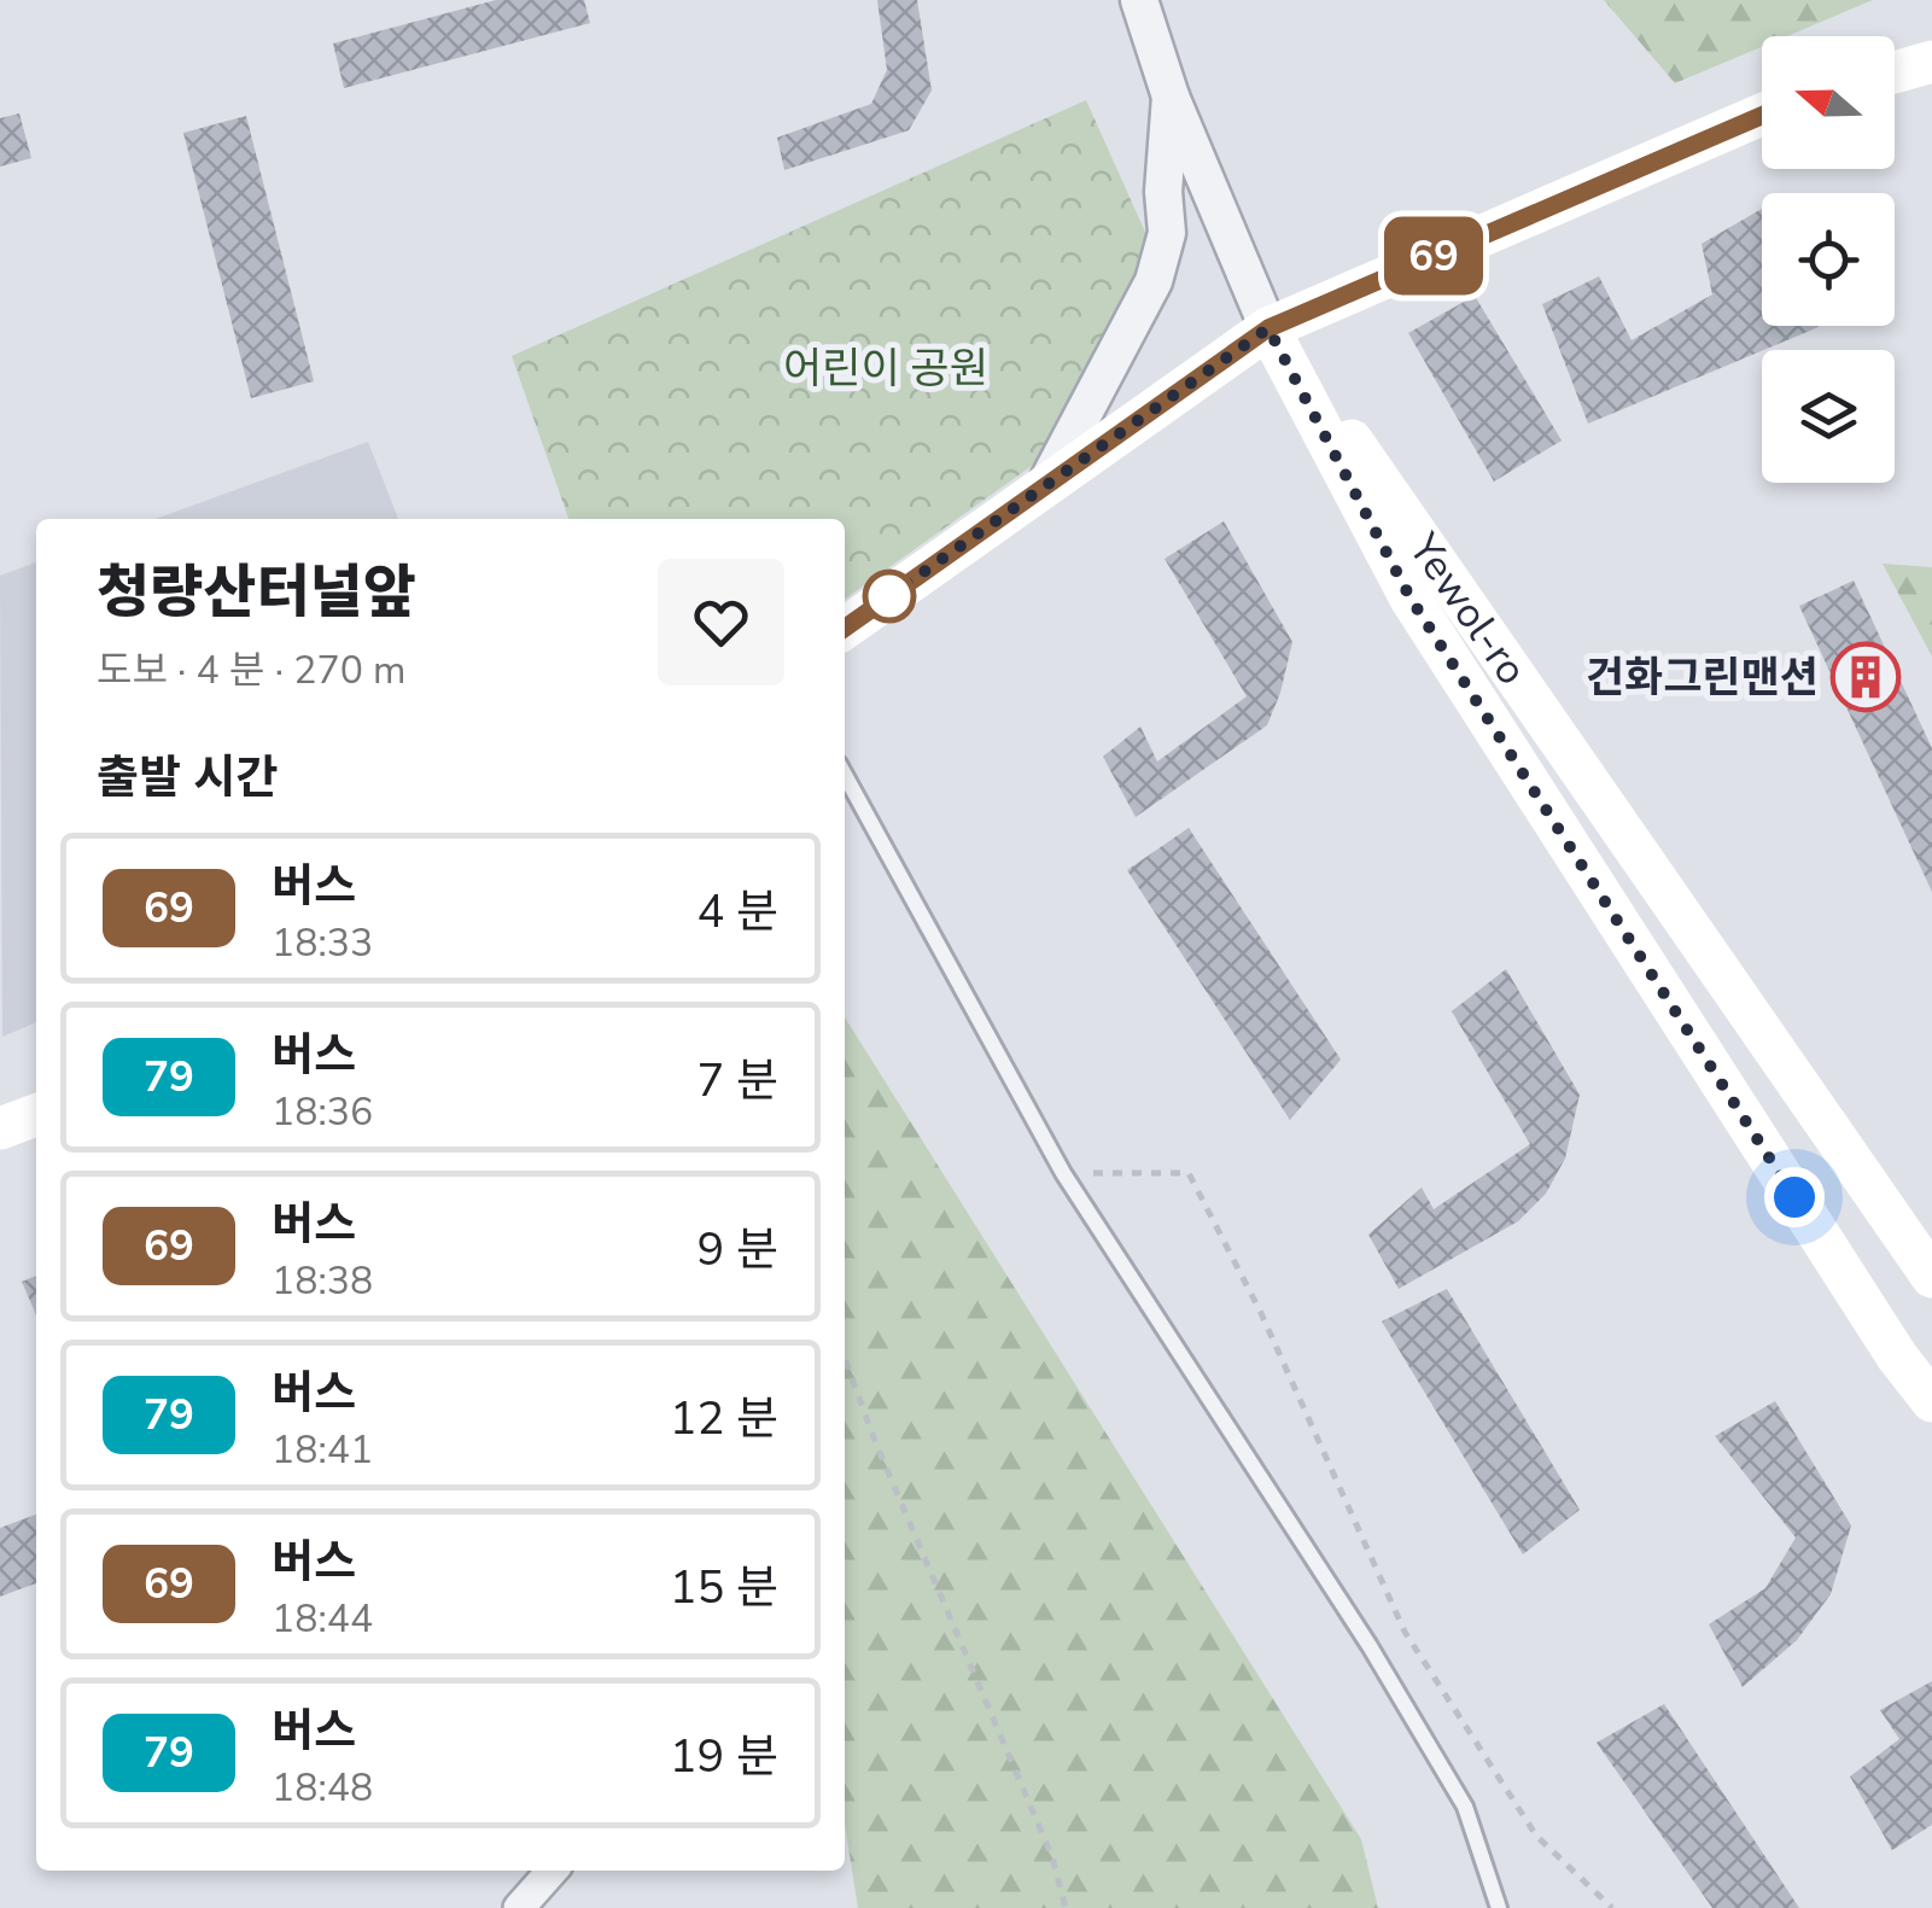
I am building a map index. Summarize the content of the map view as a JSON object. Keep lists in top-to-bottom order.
{
  "streets": {
    "main road": ["Yewol-ro"]
  },
  "parks": ["어린이 공원"],
  "places": {
    "building": ["건화그린맨션"]
  },
  "lines": ["bus line 69"],
  "north": "left",
  "page": {
    "on_map": "69",
    "heading": [
      ["청량산터널앞", "도보 · 4 분 · 270 m"],
      "출발 시간"
    ],
    "list": [
      {
        "mark": "69",
        "name": "버스",
        "note": "18:33",
        "value": "4 분"
      },
      {
        "mark": "79",
        "name": "버스",
        "note": "18:36",
        "value": "7 분"
      },
      {
        "mark": "69",
        "name": "버스",
        "note": "18:38",
        "value": "9 분"
      },
      {
        "mark": "79",
        "name": "버스",
        "note": "18:41",
        "value": "12 분"
      },
      {
        "mark": "69",
        "name": "버스",
        "note": "18:44",
        "value": "15 분"
      },
      {
        "mark": "79",
        "name": "버스",
        "note": "18:48",
        "value": "19 분"
      }
    ]
  }
}
